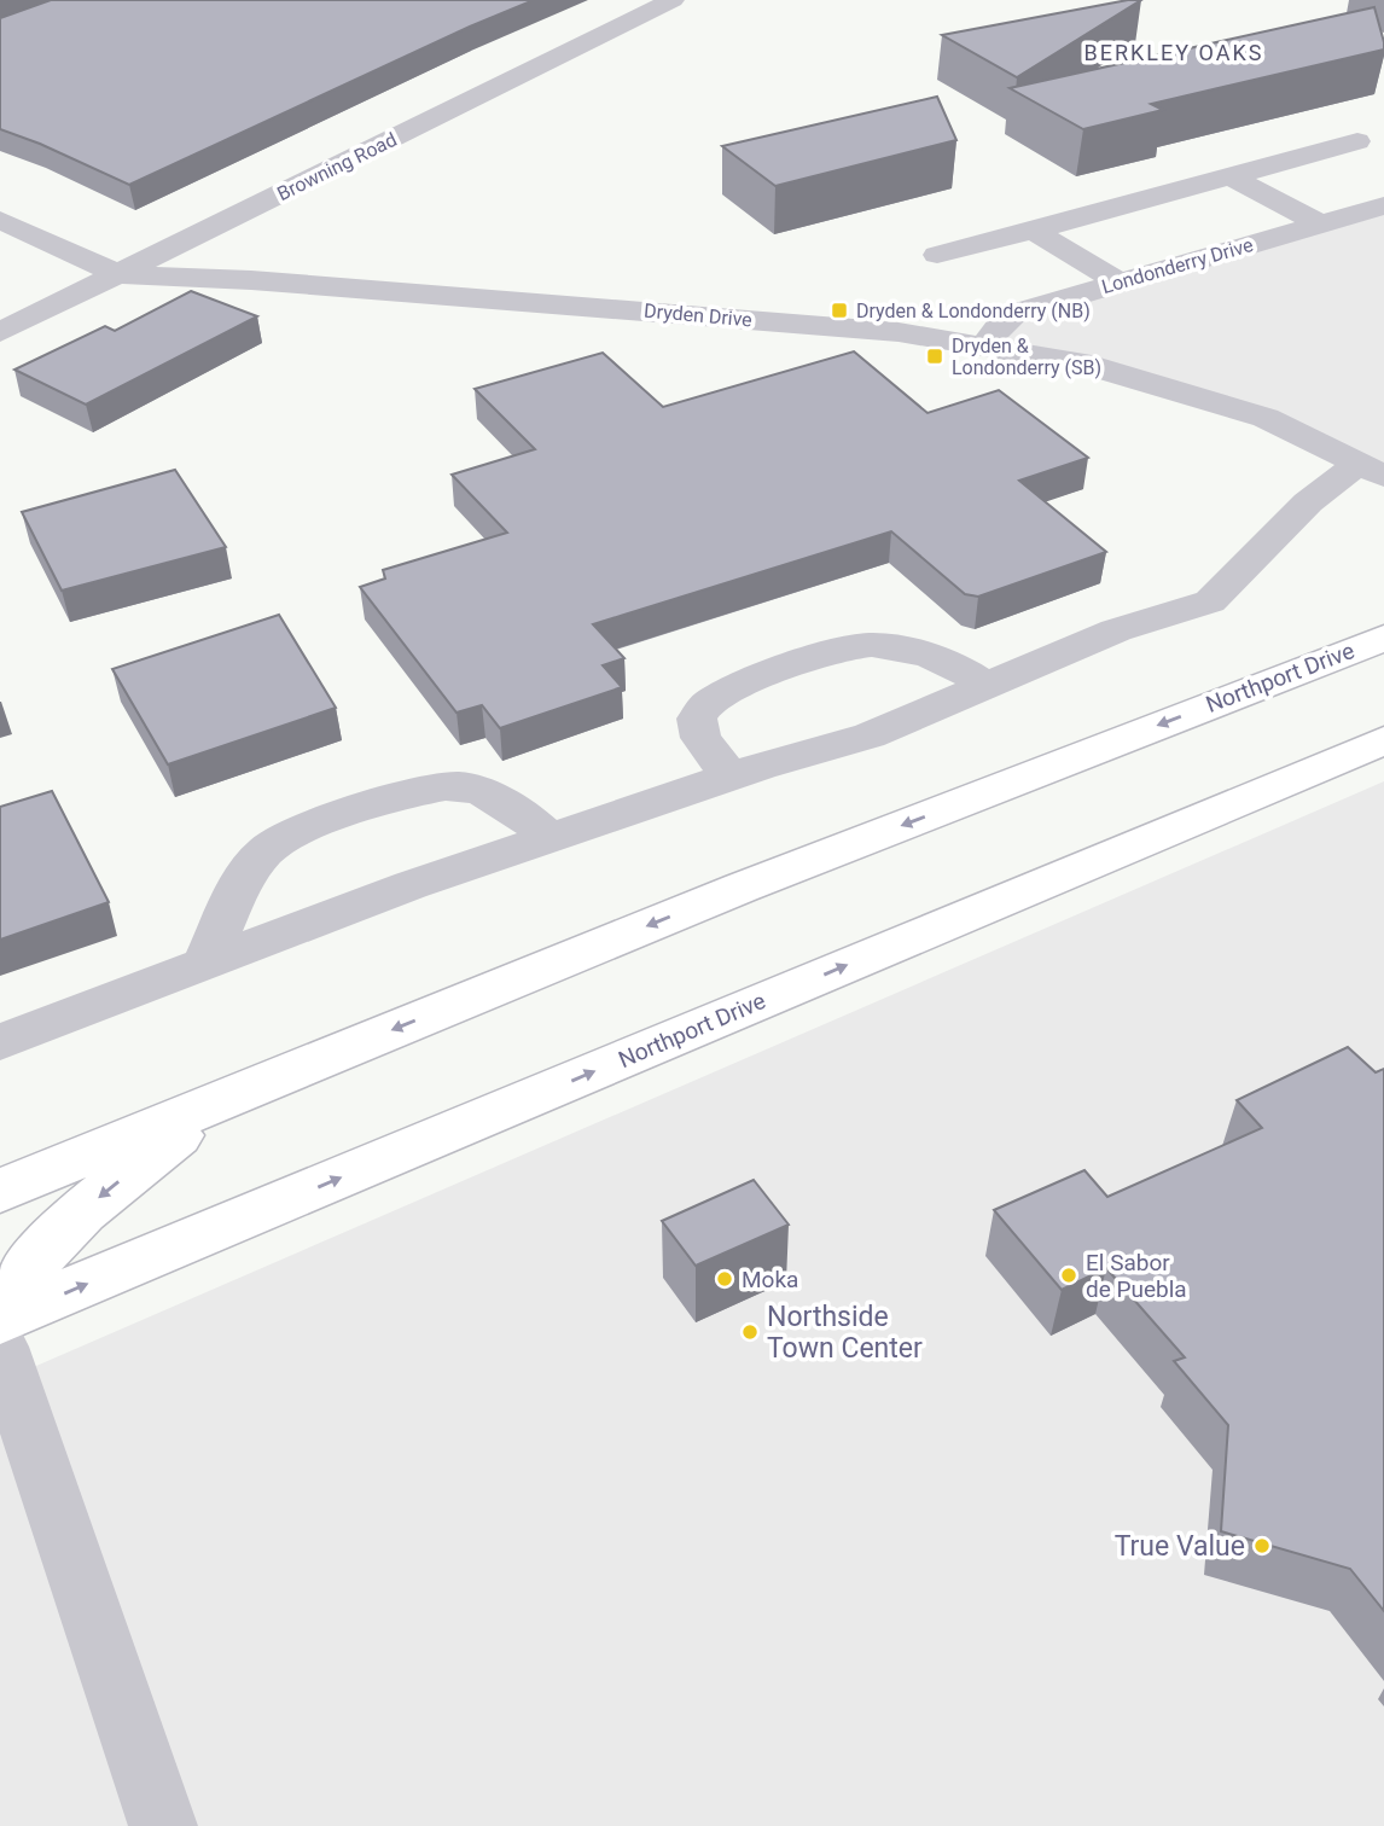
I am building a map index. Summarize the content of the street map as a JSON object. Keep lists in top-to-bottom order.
{
  "streets": {
    "main road": ["Northport Drive"],
    "street": ["Browning Road", "Londonderry Drive", "Dryden Drive"]
  },
  "crossings": [
    ["Browning Road", "Dryden Drive"],
    ["Londonderry Drive", "Dryden Drive"]
  ],
  "districts": ["BERKLEY OAKS"],
  "places": {
    "transit": ["Dryden & Londonderry (NB)", "Dryden & Londonderry (SB)"],
    "other": [
      "El Sabor de Puebla",
      "Moka",
      "Northside Town Center",
      "True Value"
    ]
  }
}
